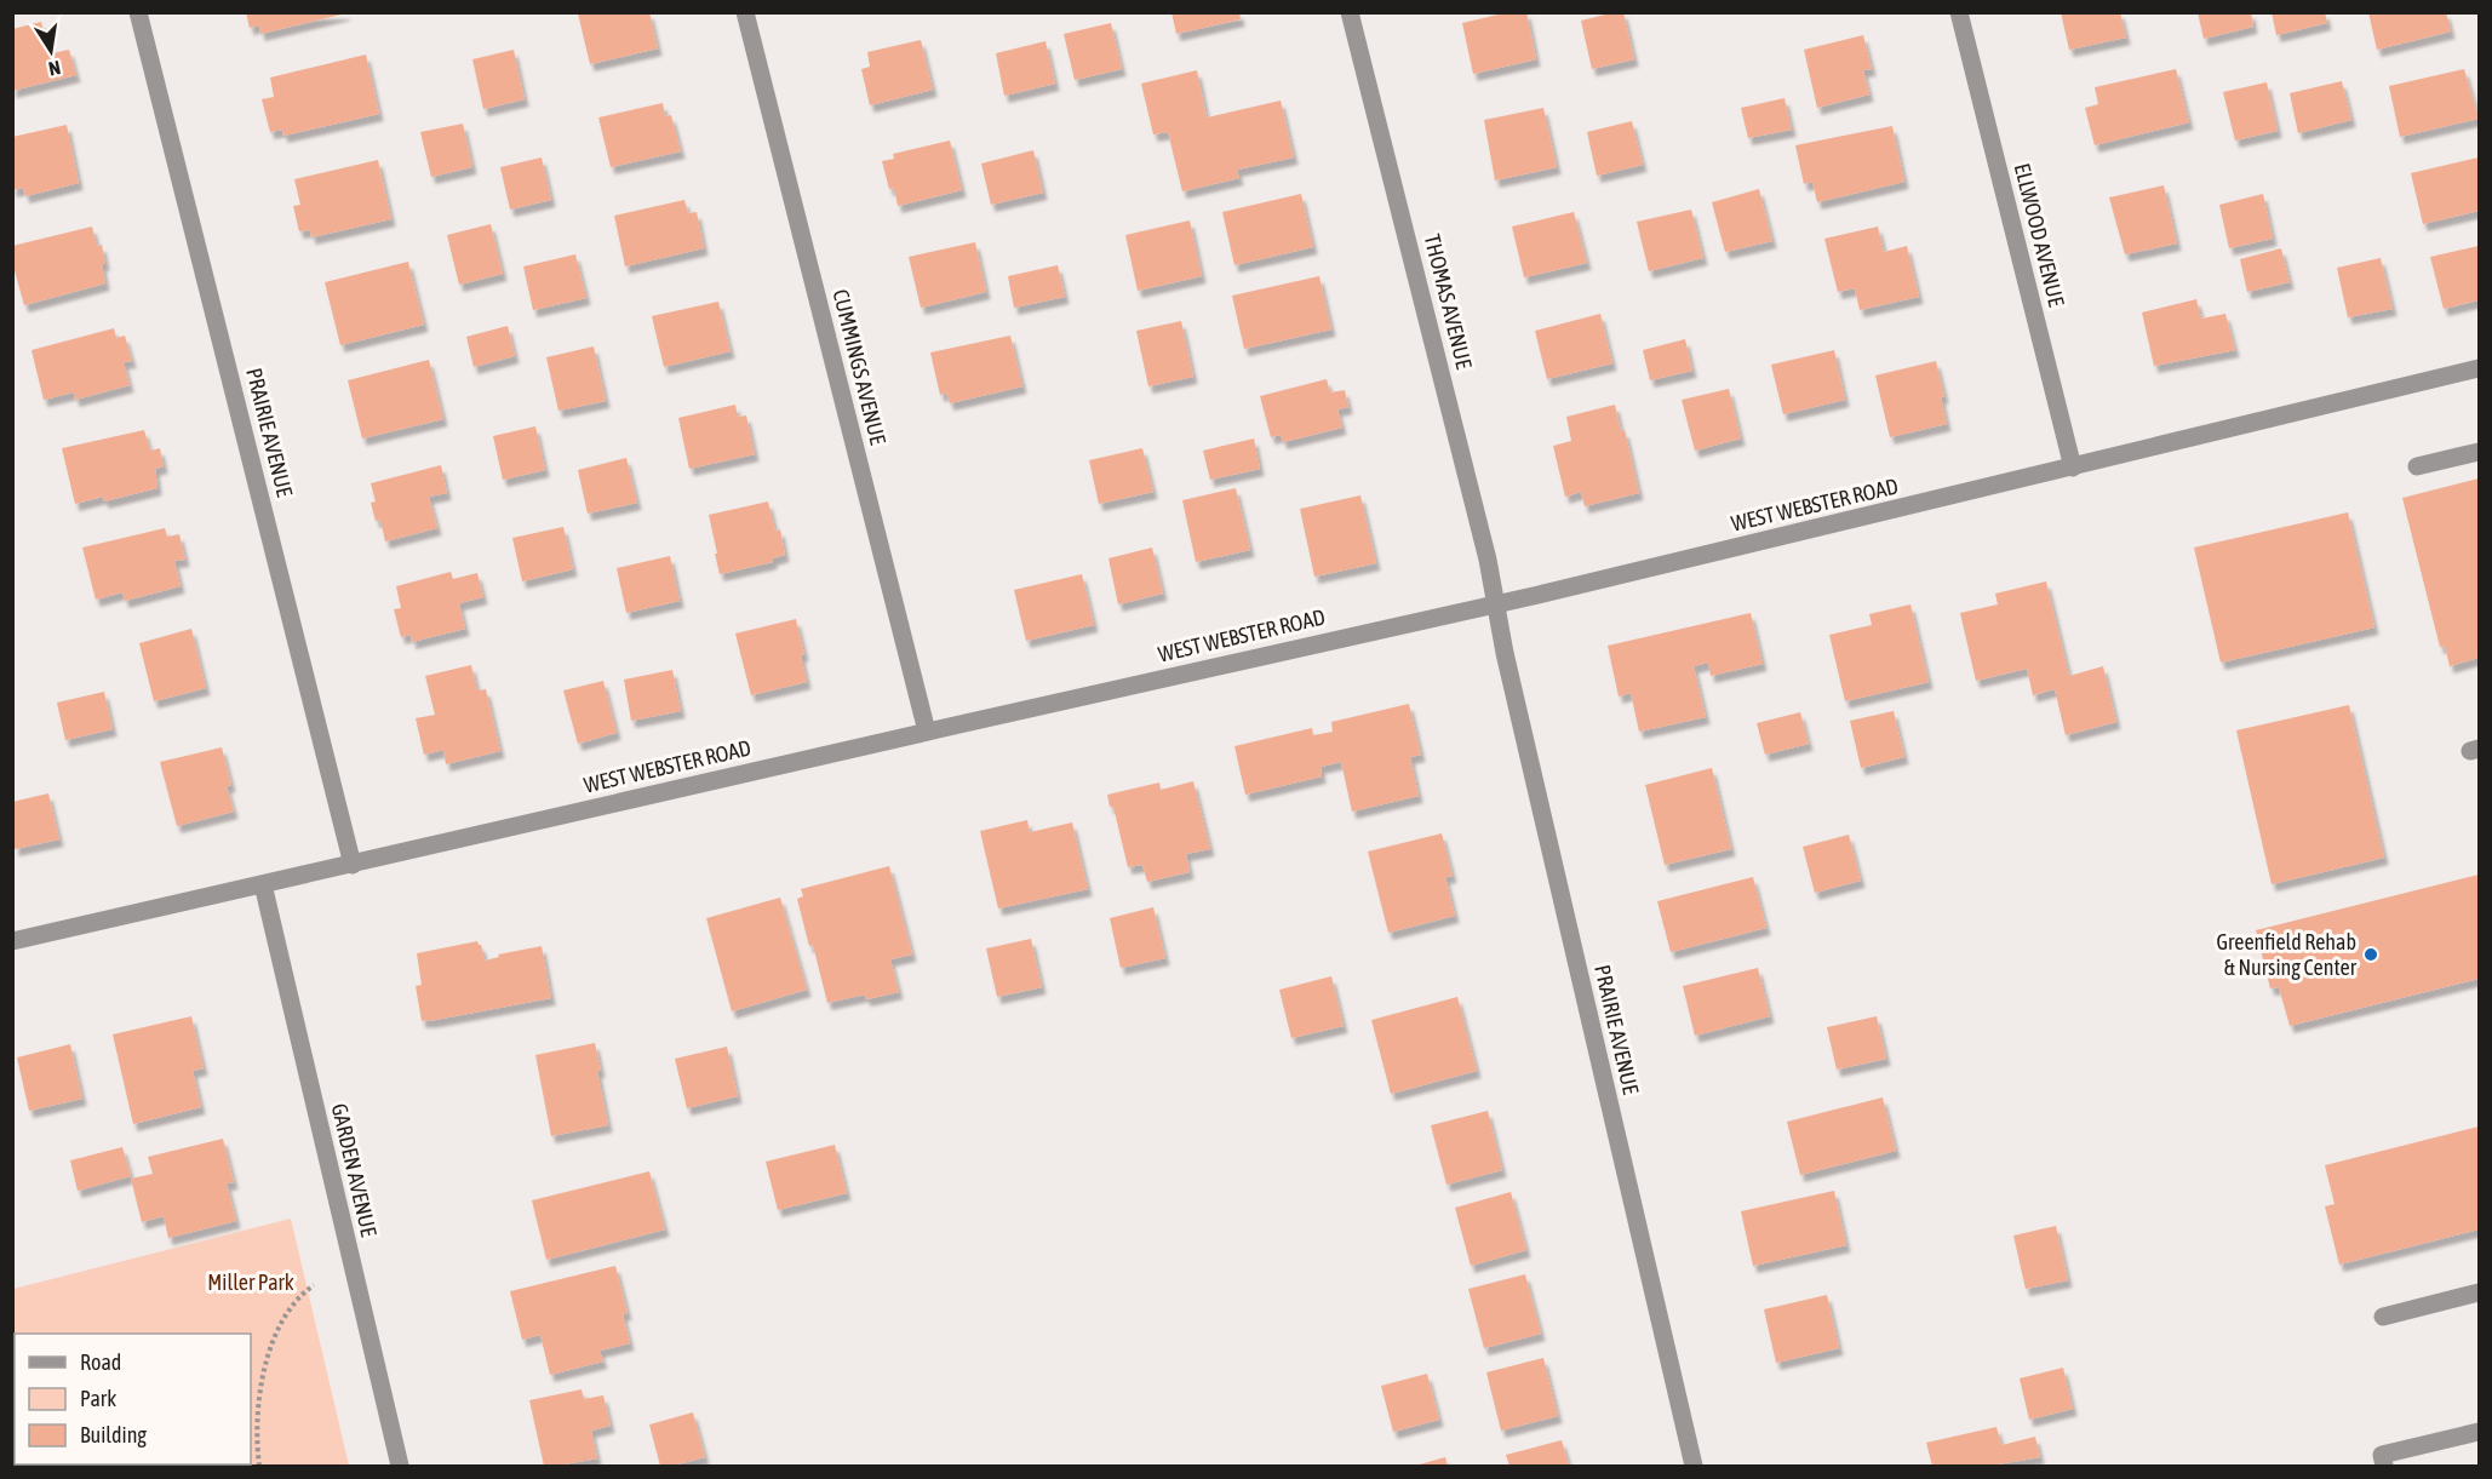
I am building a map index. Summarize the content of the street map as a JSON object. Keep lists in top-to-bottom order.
{
  "streets": {
    "street": [
      "ELLWOOD AVENUE",
      "THOMAS AVENUE",
      "CUMMINGS AVENUE",
      "PRAIRIE AVENUE",
      "WEST WEBSTER ROAD",
      "GARDEN AVENUE"
    ]
  },
  "crossings": [
    ["ELLWOOD AVENUE", "WEST WEBSTER ROAD"],
    ["THOMAS AVENUE", "PRAIRIE AVENUE"],
    ["THOMAS AVENUE", "WEST WEBSTER ROAD"],
    ["CUMMINGS AVENUE", "WEST WEBSTER ROAD"],
    ["PRAIRIE AVENUE", "WEST WEBSTER ROAD"],
    ["WEST WEBSTER ROAD", "GARDEN AVENUE"]
  ],
  "parks": ["Miller Park"],
  "places": ["Greenfield Rehab & Nursing Center"],
  "legend": ["Road", "Park", "Building"],
  "north": "bottom"
}
